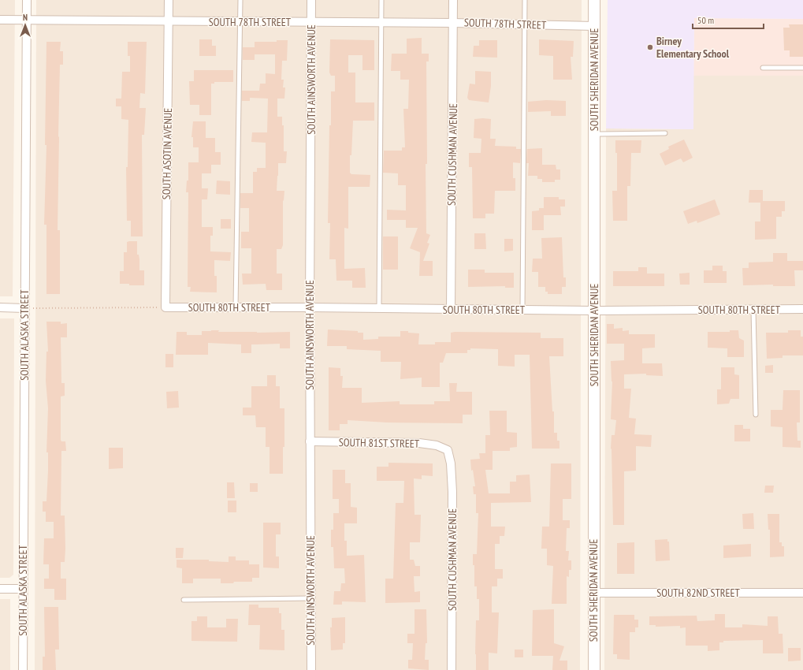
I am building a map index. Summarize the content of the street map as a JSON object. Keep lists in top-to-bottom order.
{
  "streets": {
    "street": [
      "SOUTH 78TH STREET",
      "SOUTH AINSWORTH AVENUE",
      "SOUTH SHERIDAN AVENUE",
      "SOUTH ASOTIN AVENUE",
      "SOUTH CUSHMAN AVENUE",
      "SOUTH 80TH STREET",
      "SOUTH ALASKA STREET",
      "SOUTH 81ST STREET",
      "SOUTH 82ND STREET"
    ]
  },
  "crossings": [
    ["SOUTH 78TH STREET", "SOUTH AINSWORTH AVENUE"],
    ["SOUTH 78TH STREET", "SOUTH SHERIDAN AVENUE"],
    ["SOUTH 78TH STREET", "SOUTH ASOTIN AVENUE"],
    ["SOUTH 78TH STREET", "SOUTH CUSHMAN AVENUE"],
    ["SOUTH 78TH STREET", "SOUTH ALASKA STREET"],
    ["SOUTH AINSWORTH AVENUE", "SOUTH 80TH STREET"],
    ["SOUTH AINSWORTH AVENUE", "SOUTH 81ST STREET"],
    ["SOUTH SHERIDAN AVENUE", "SOUTH 80TH STREET"],
    ["SOUTH SHERIDAN AVENUE", "SOUTH 82ND STREET"],
    ["SOUTH ASOTIN AVENUE", "SOUTH 80TH STREET"],
    ["SOUTH CUSHMAN AVENUE", "SOUTH 80TH STREET"],
    ["SOUTH CUSHMAN AVENUE", "SOUTH 81ST STREET"]
  ],
  "places": ["Birney Elementary School"],
  "scale_bar": "50 m",
  "north": "top"
}
